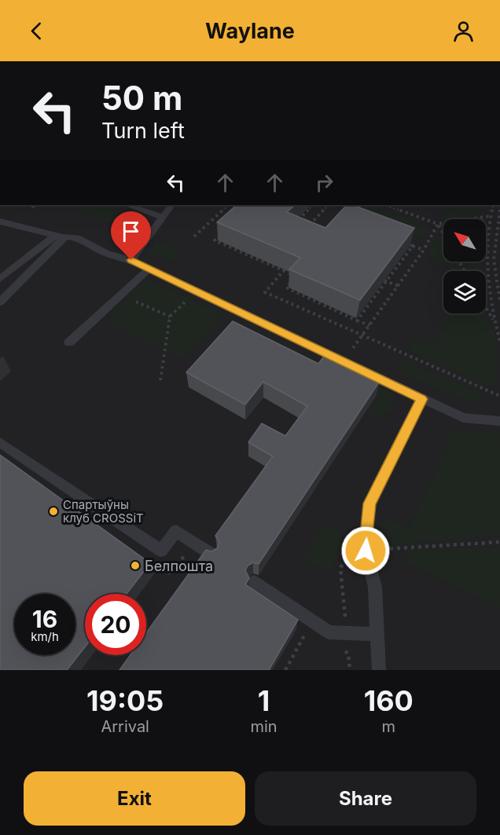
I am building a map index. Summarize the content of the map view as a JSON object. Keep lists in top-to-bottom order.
{
  "places": ["Спартыўны клуб CROSSiT", "Белпошта"],
  "north": "top left",
  "page": {
    "header": "Waylane",
    "turn": ["50 m", "Turn left"],
    "speed": "16 km/h",
    "limit": "20",
    "eta": [
      "19:05",
      "Arrival",
      "1",
      "min",
      "160",
      "m"
    ],
    "buttons": ["Exit", "Share"]
  }
}
